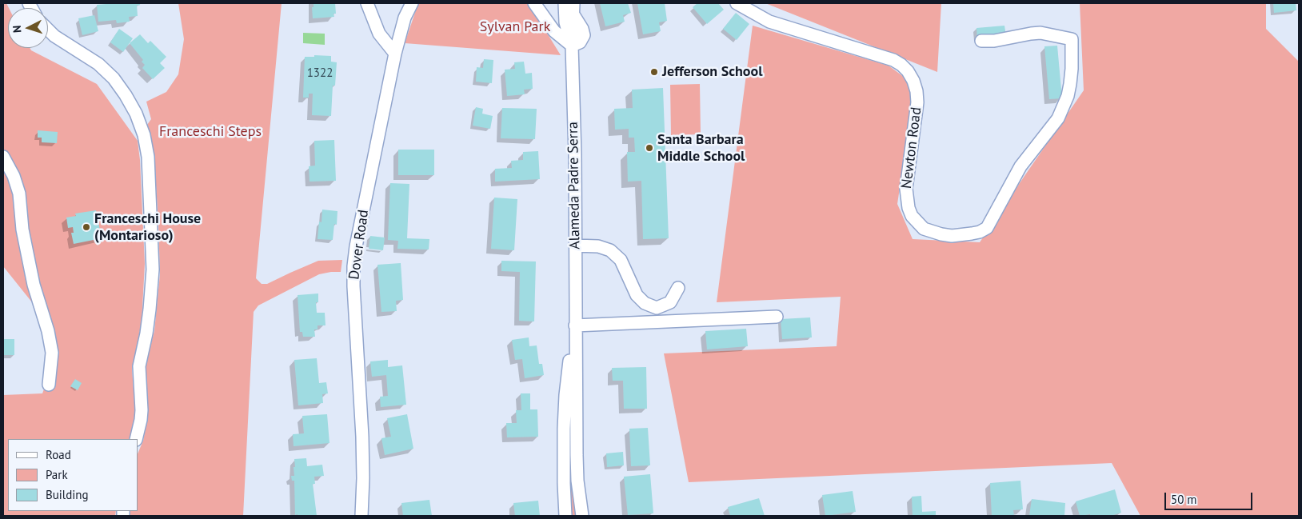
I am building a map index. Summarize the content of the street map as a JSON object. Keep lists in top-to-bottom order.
{
  "streets": {
    "street": ["Newton Road", "Alameda Padre Serra", "Dover Road"]
  },
  "parks": ["Sylvan Park", "Franceschi Steps"],
  "places": ["Jefferson School", "Santa Barbara Middle School", "Franceschi House (Montarioso)"],
  "house_numbers": ["1322"],
  "legend": ["Road", "Park", "Building"],
  "scale_bar": "50 m",
  "north": "left"
}
